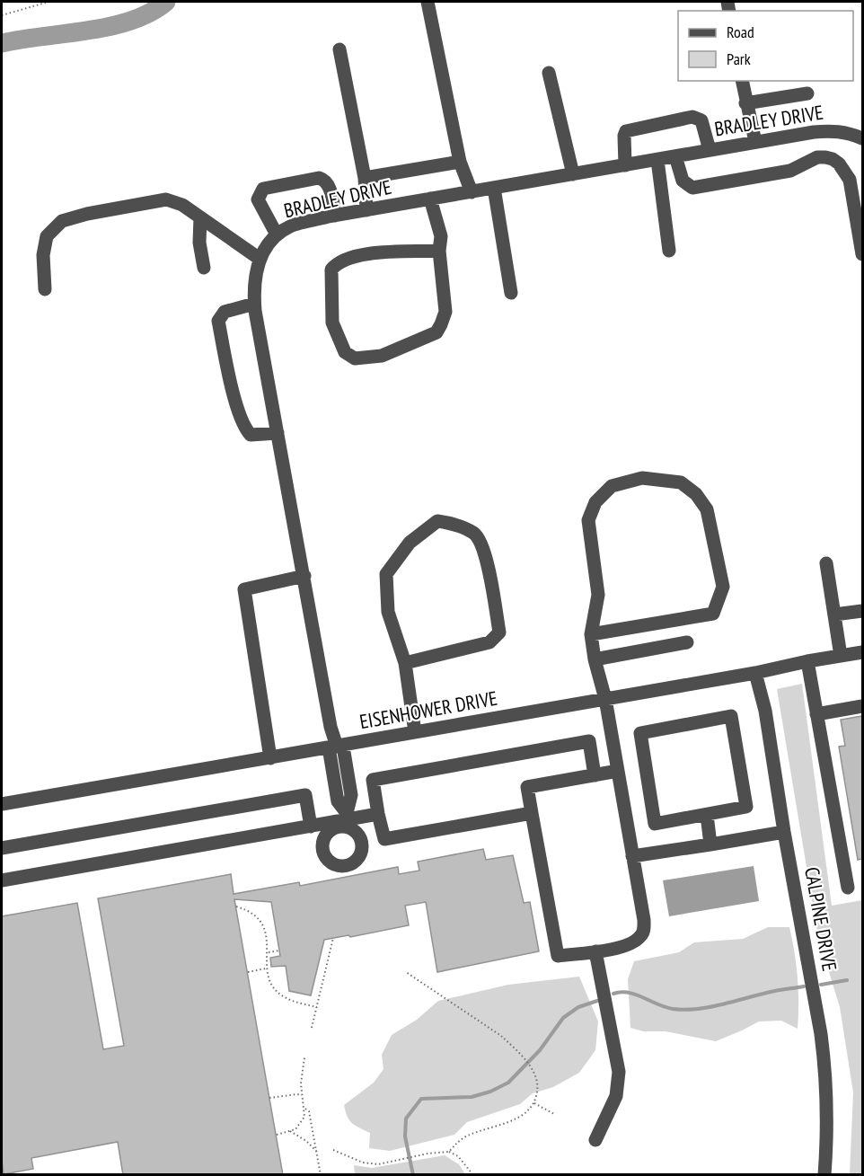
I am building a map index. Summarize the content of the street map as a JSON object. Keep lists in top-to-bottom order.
{
  "streets": {
    "street": ["BRADLEY DRIVE", "EISENHOWER DRIVE", "CALPINE DRIVE"]
  },
  "crossings": [
    ["BRADLEY DRIVE", "EISENHOWER DRIVE"],
    ["EISENHOWER DRIVE", "CALPINE DRIVE"]
  ],
  "legend": ["Road", "Park"]
}
